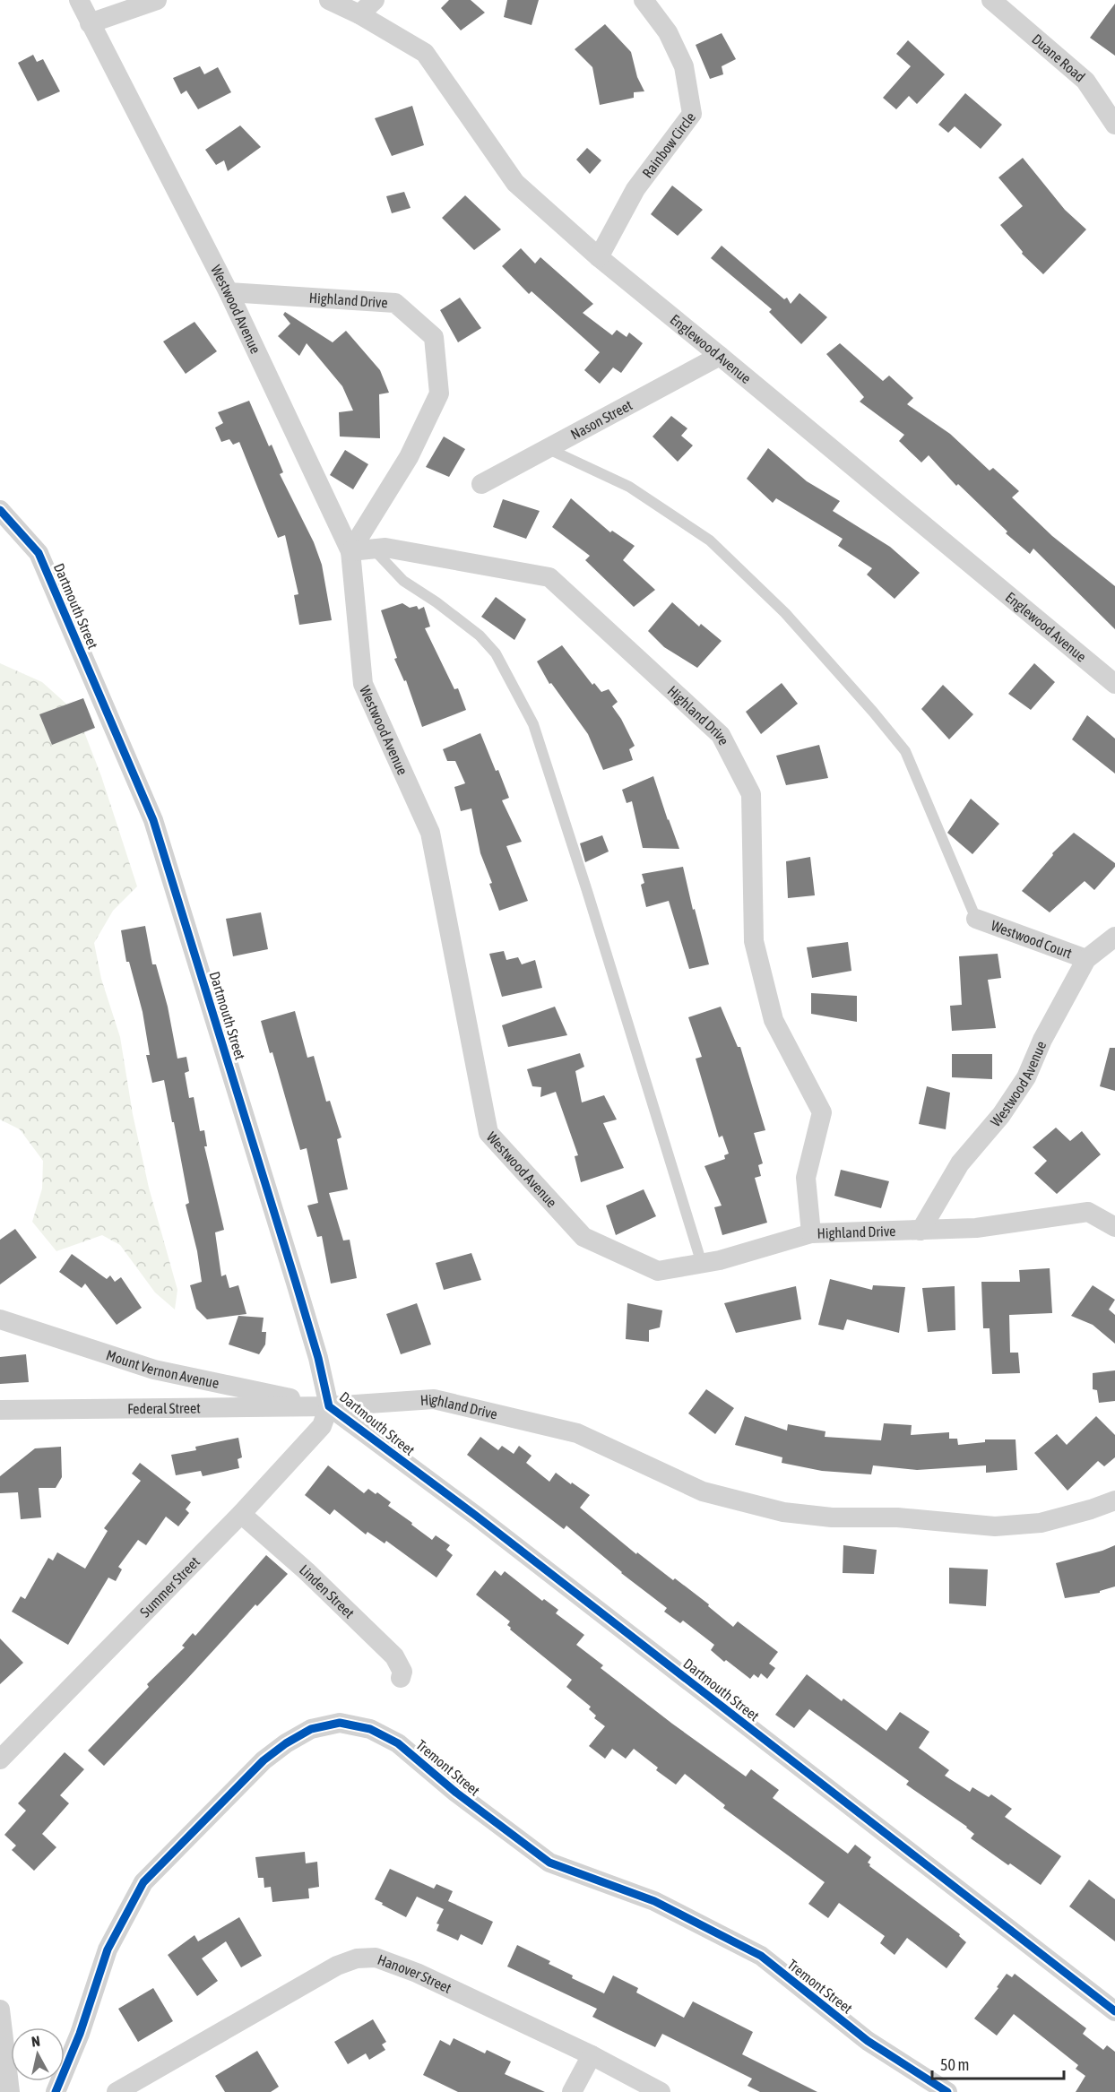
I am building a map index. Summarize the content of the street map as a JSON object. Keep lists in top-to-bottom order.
{
  "streets": {
    "street": [
      "Duane Road",
      "Rainbow Circle",
      "Highland Drive",
      "Westwood Avenue",
      "Englewood Avenue",
      "Nason Street",
      "Dartmouth Street",
      "Westwood Court",
      "Mount Vernon Avenue",
      "Federal Street",
      "Summer Street",
      "Linden Street",
      "Tremont Street",
      "Hanover Street"
    ]
  },
  "crossings": [
    ["Rainbow Circle", "Englewood Avenue"],
    ["Highland Drive", "Westwood Avenue"],
    ["Highland Drive", "Dartmouth Street"],
    ["Highland Drive", "Mount Vernon Avenue"],
    ["Highland Drive", "Federal Street"],
    ["Highland Drive", "Summer Street"],
    ["Westwood Avenue", "Westwood Court"],
    ["Englewood Avenue", "Nason Street"],
    ["Dartmouth Street", "Mount Vernon Avenue"],
    ["Dartmouth Street", "Federal Street"],
    ["Dartmouth Street", "Summer Street"],
    ["Mount Vernon Avenue", "Federal Street"],
    ["Mount Vernon Avenue", "Summer Street"],
    ["Federal Street", "Summer Street"],
    ["Summer Street", "Linden Street"]
  ],
  "scale_bar": "50 m",
  "north": "top"
}
